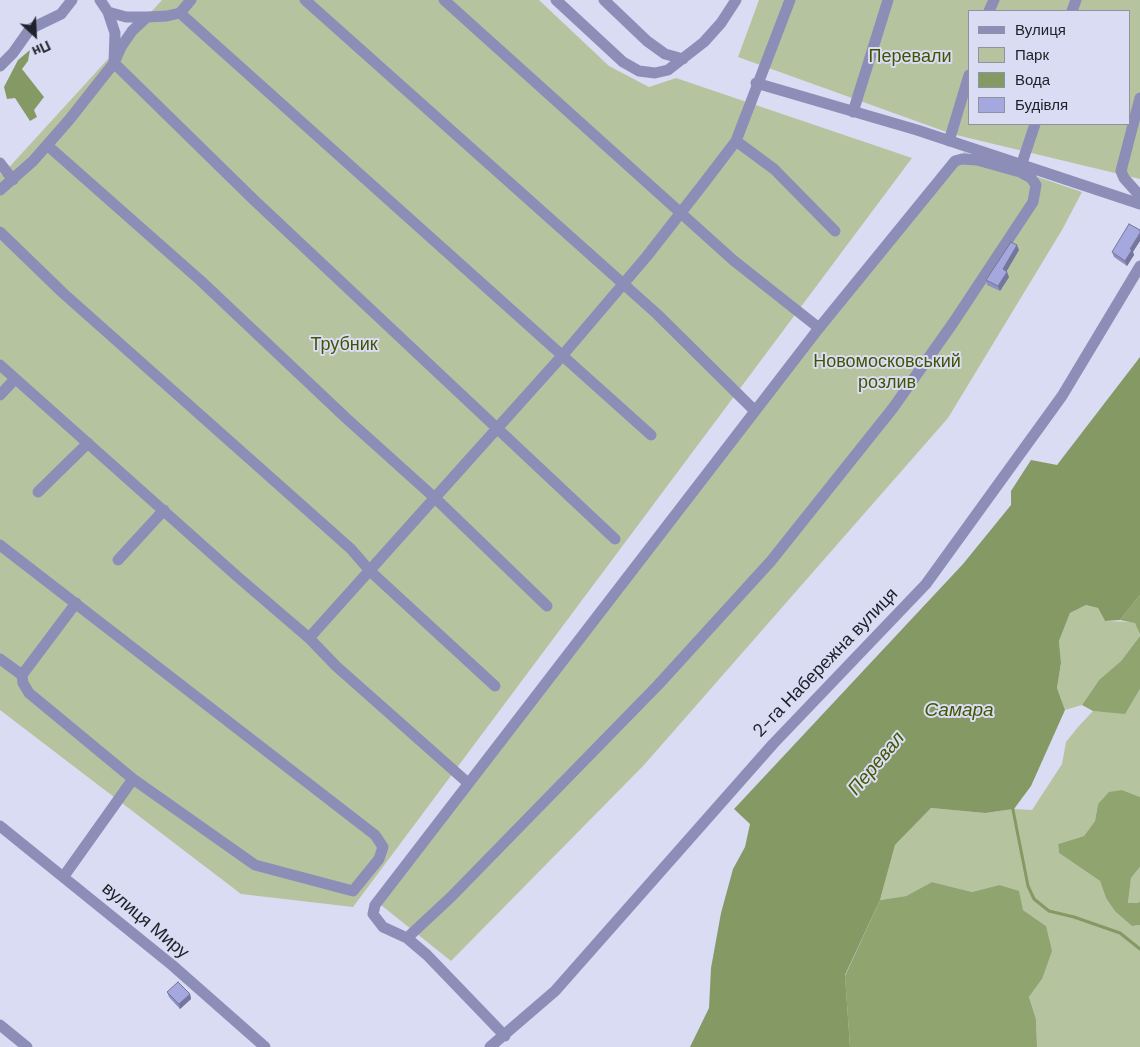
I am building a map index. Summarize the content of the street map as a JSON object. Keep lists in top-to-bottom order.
{
  "streets": {
    "street": ["2-га Набережна вулиця", "вулиця Миру"]
  },
  "water": ["Самара", "Перевал"],
  "parks": ["Перевали", "Трубник", "Новомосковський розлив"],
  "legend": [
    "Вулиця",
    "Парк",
    "Вода",
    "Будівля"
  ],
  "north": "bottom right"
}
